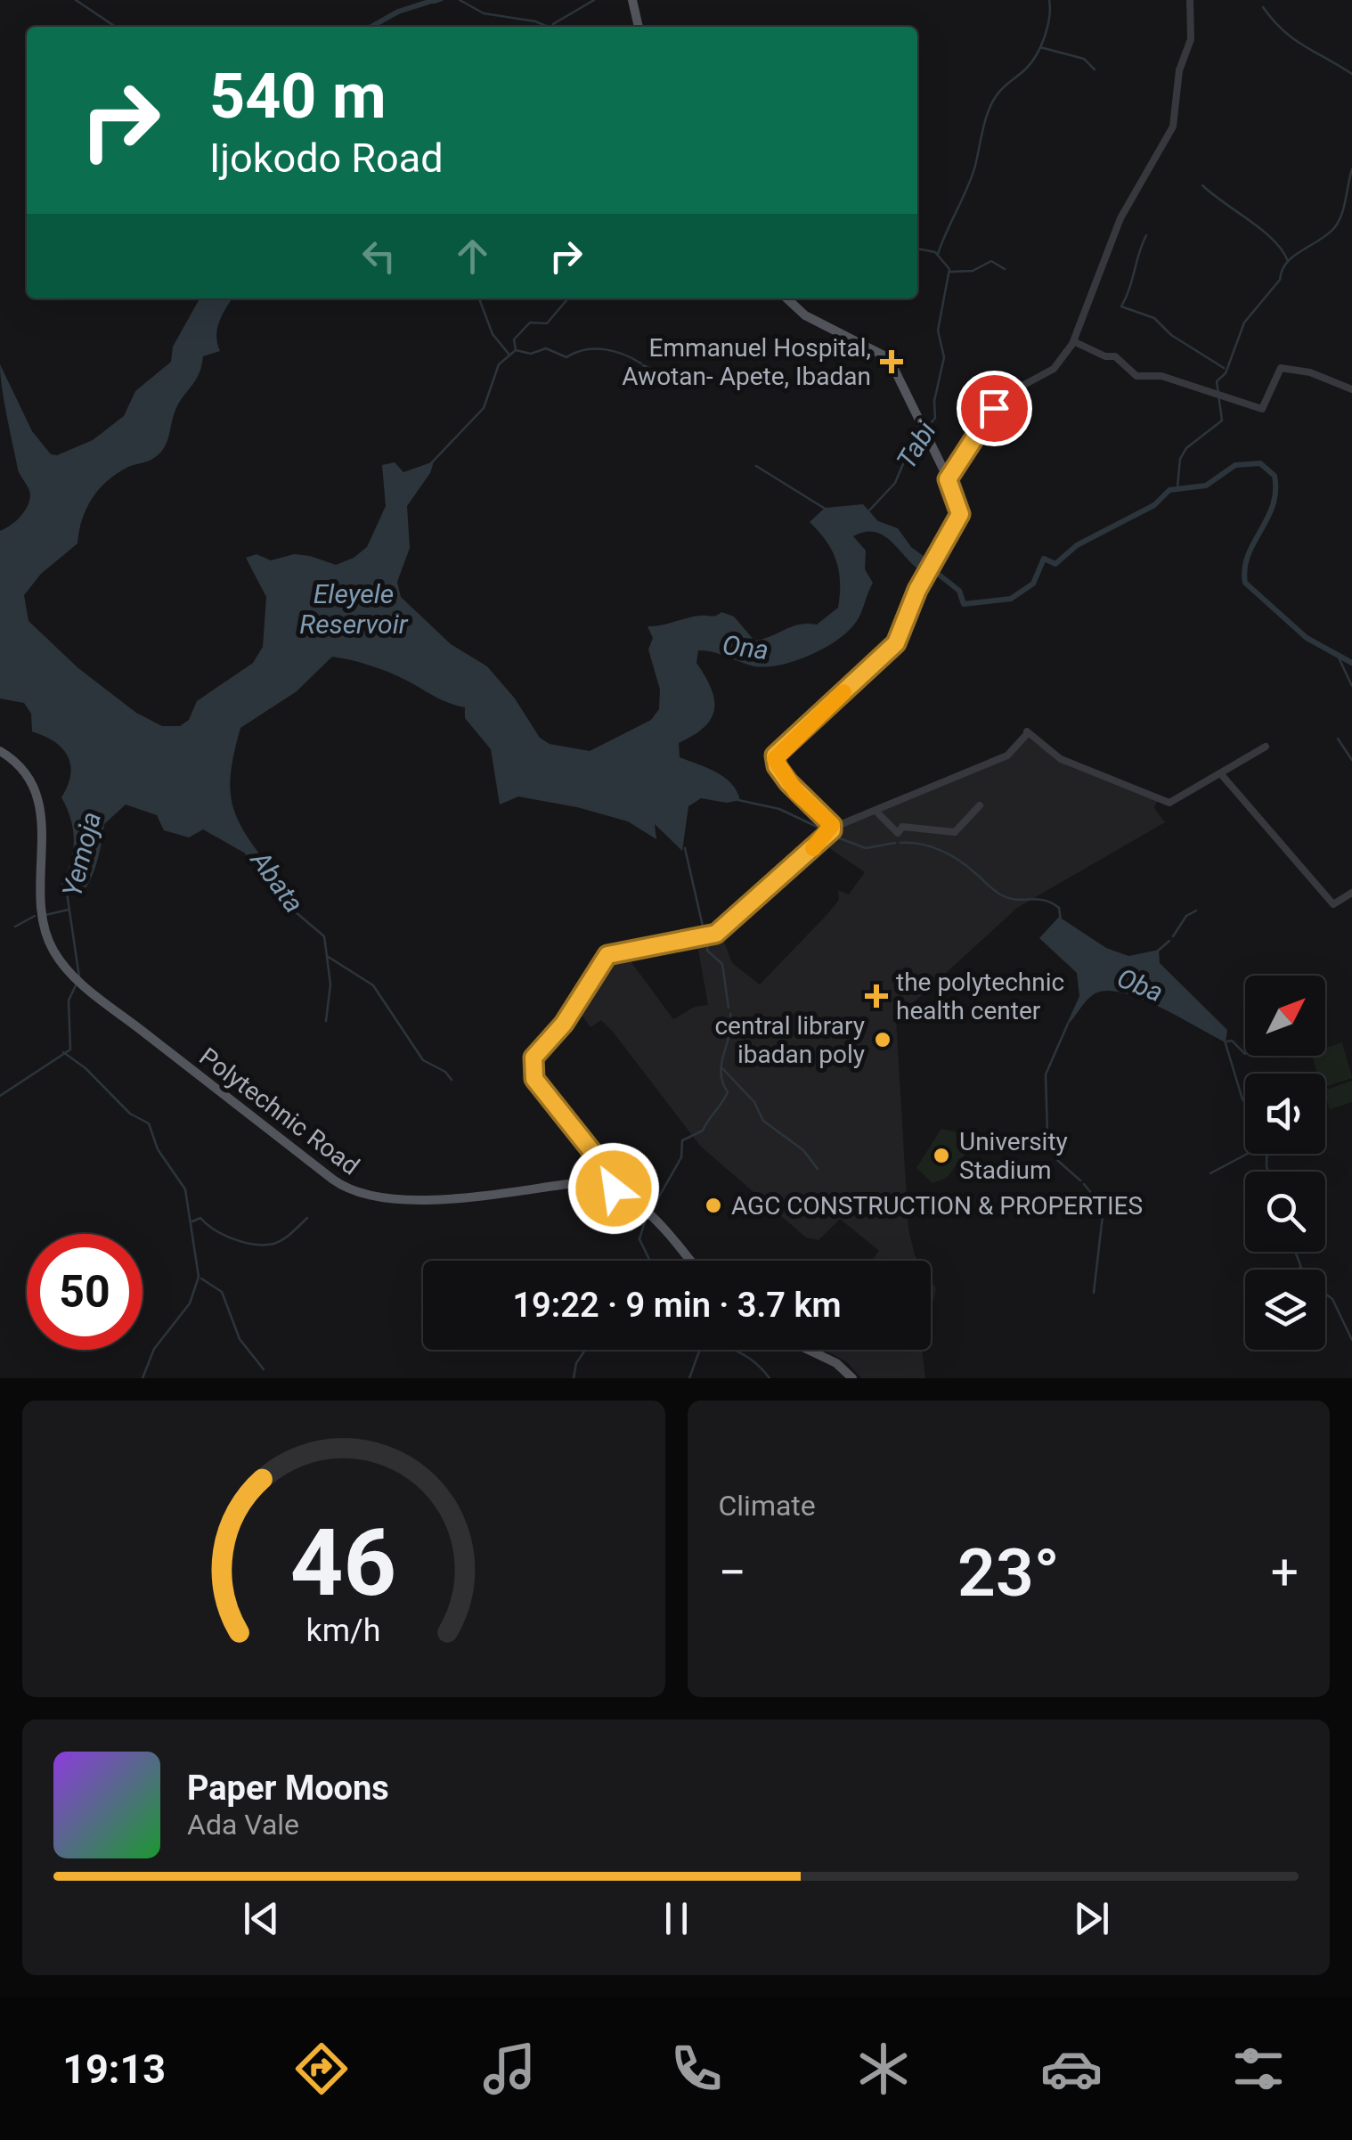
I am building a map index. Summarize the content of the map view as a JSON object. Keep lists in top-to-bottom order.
{
  "streets": {
    "main road": ["Polytechnic Road"]
  },
  "water": [
    "Tabi",
    "Eleyele Reservoir",
    "Ona",
    "Yemoja",
    "Abata",
    "Oba"
  ],
  "places": {
    "health": ["Emmanuel Hospital, Awotan- Apete, Ibadan", "the polytechnic health center"],
    "other": ["central library ibadan poly", "University Stadium", "AGC CONSTRUCTION & PROPERTIES"]
  },
  "north": "top right",
  "page": {
    "turn": ["540 m", "Ijokodo Road"],
    "limit": "50",
    "trip": "19:22 · 9 min · 3.7 km",
    "tile": "Climate",
    "heat": ["−", "23°", "+"],
    "song": ["Paper Moons", "Ada Vale"],
    "tabs": "19:13",
    "gauge": ["46", "km/h"]
  }
}
